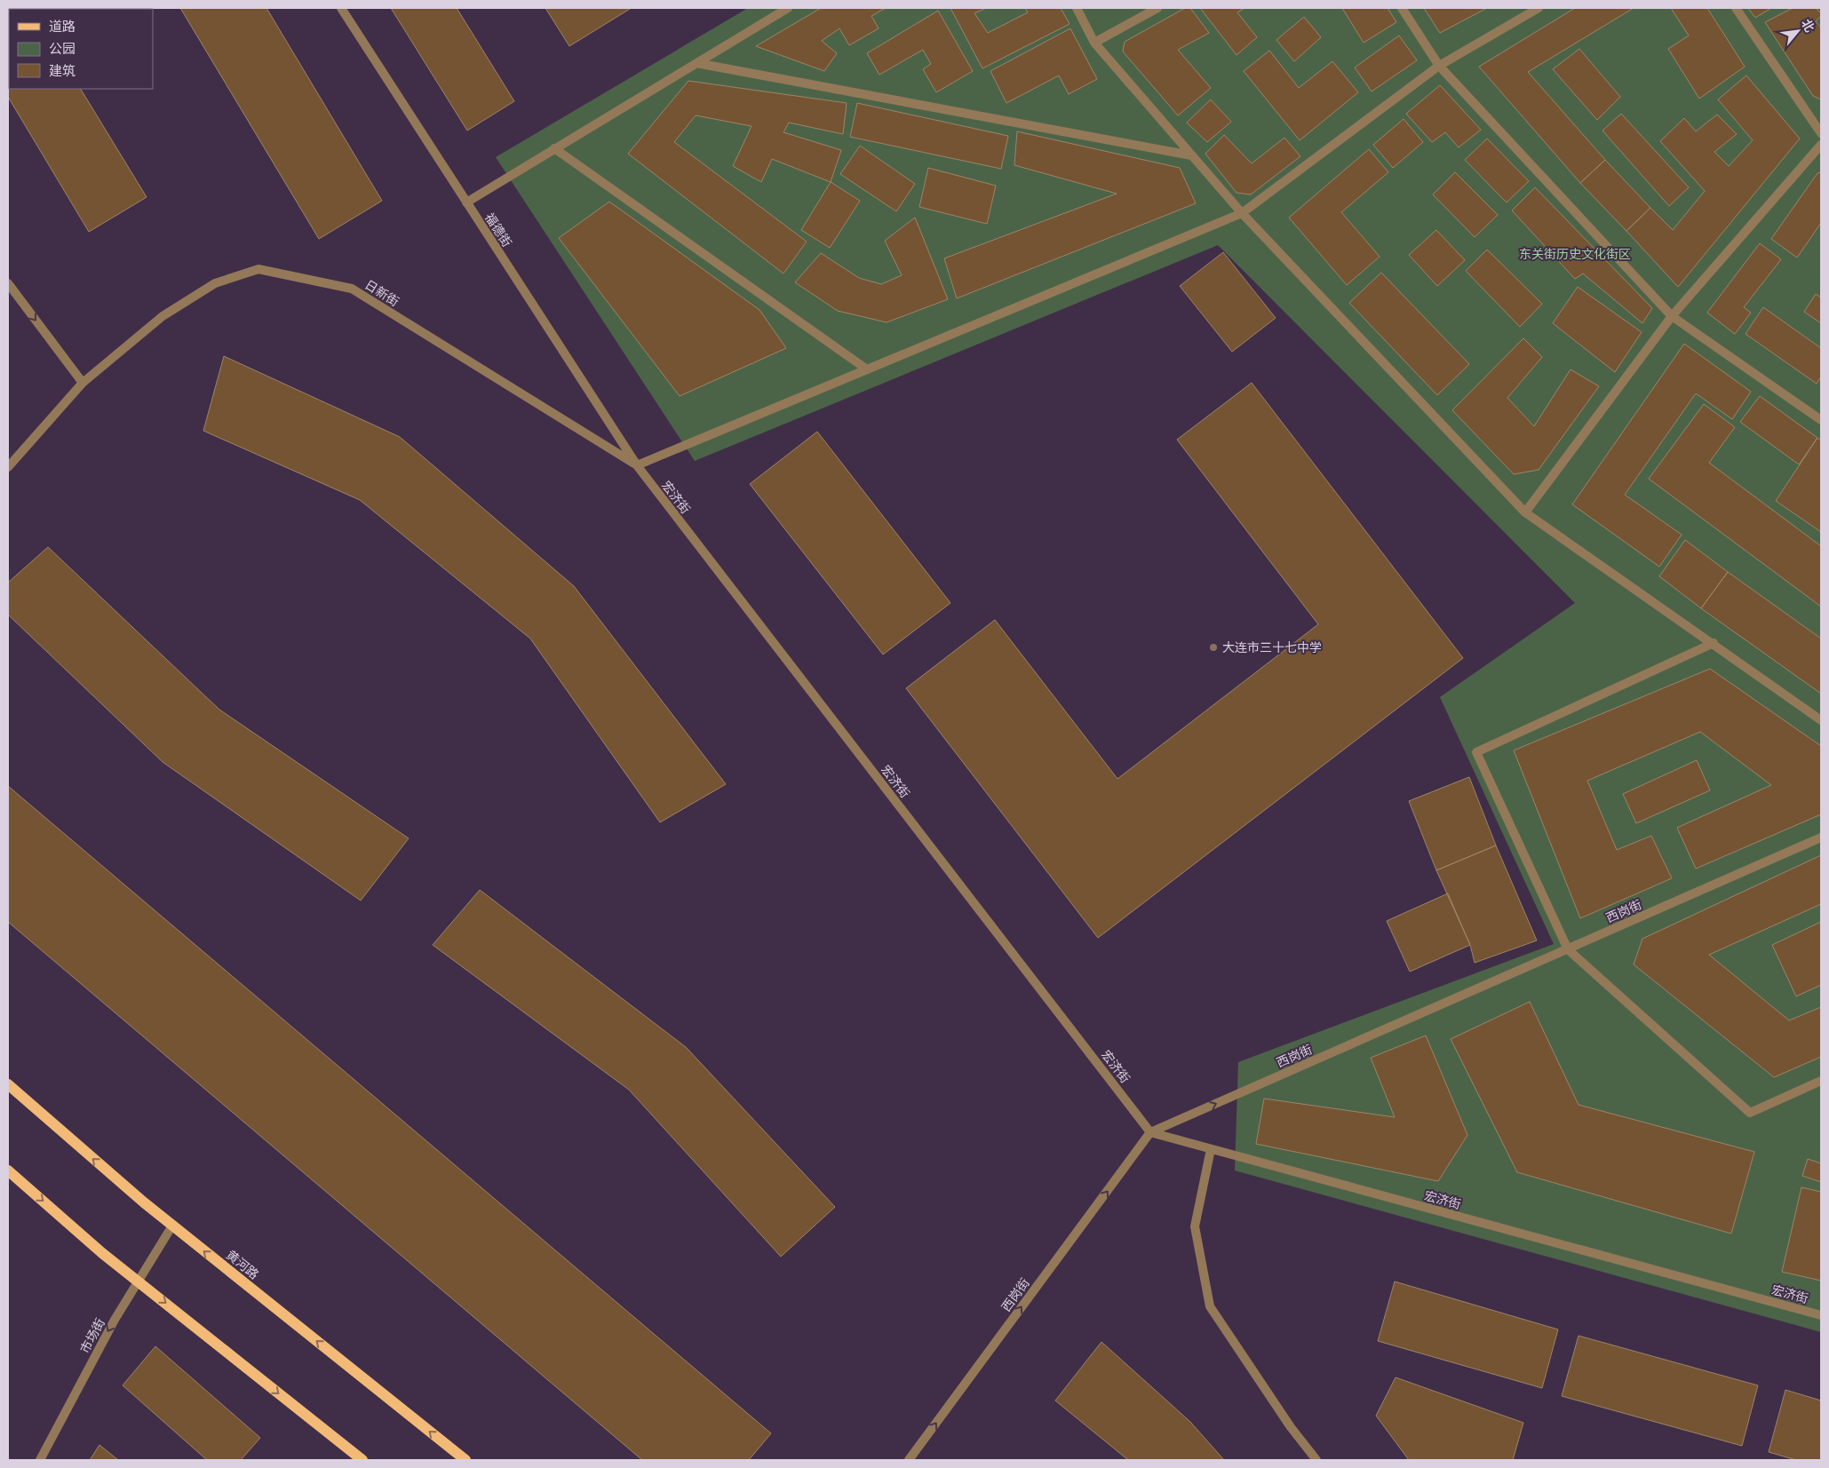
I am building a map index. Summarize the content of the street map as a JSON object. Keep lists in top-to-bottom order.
{
  "streets": {
    "main road": ["黄河路"],
    "street": [
      "福德街",
      "日新街",
      "宏济街",
      "西岗街",
      "市场街"
    ]
  },
  "crossings": [
    ["福德街", "日新街"],
    ["福德街", "宏济街"],
    ["日新街", "宏济街"],
    ["宏济街", "西岗街"],
    ["黄河路", "市场街"]
  ],
  "one_way": ["西岗街", "市场街"],
  "parks": ["东关街历史文化街区"],
  "places": ["大连市三十七中学"],
  "legend": ["道路", "公园", "建筑"],
  "north": "top right"
}
